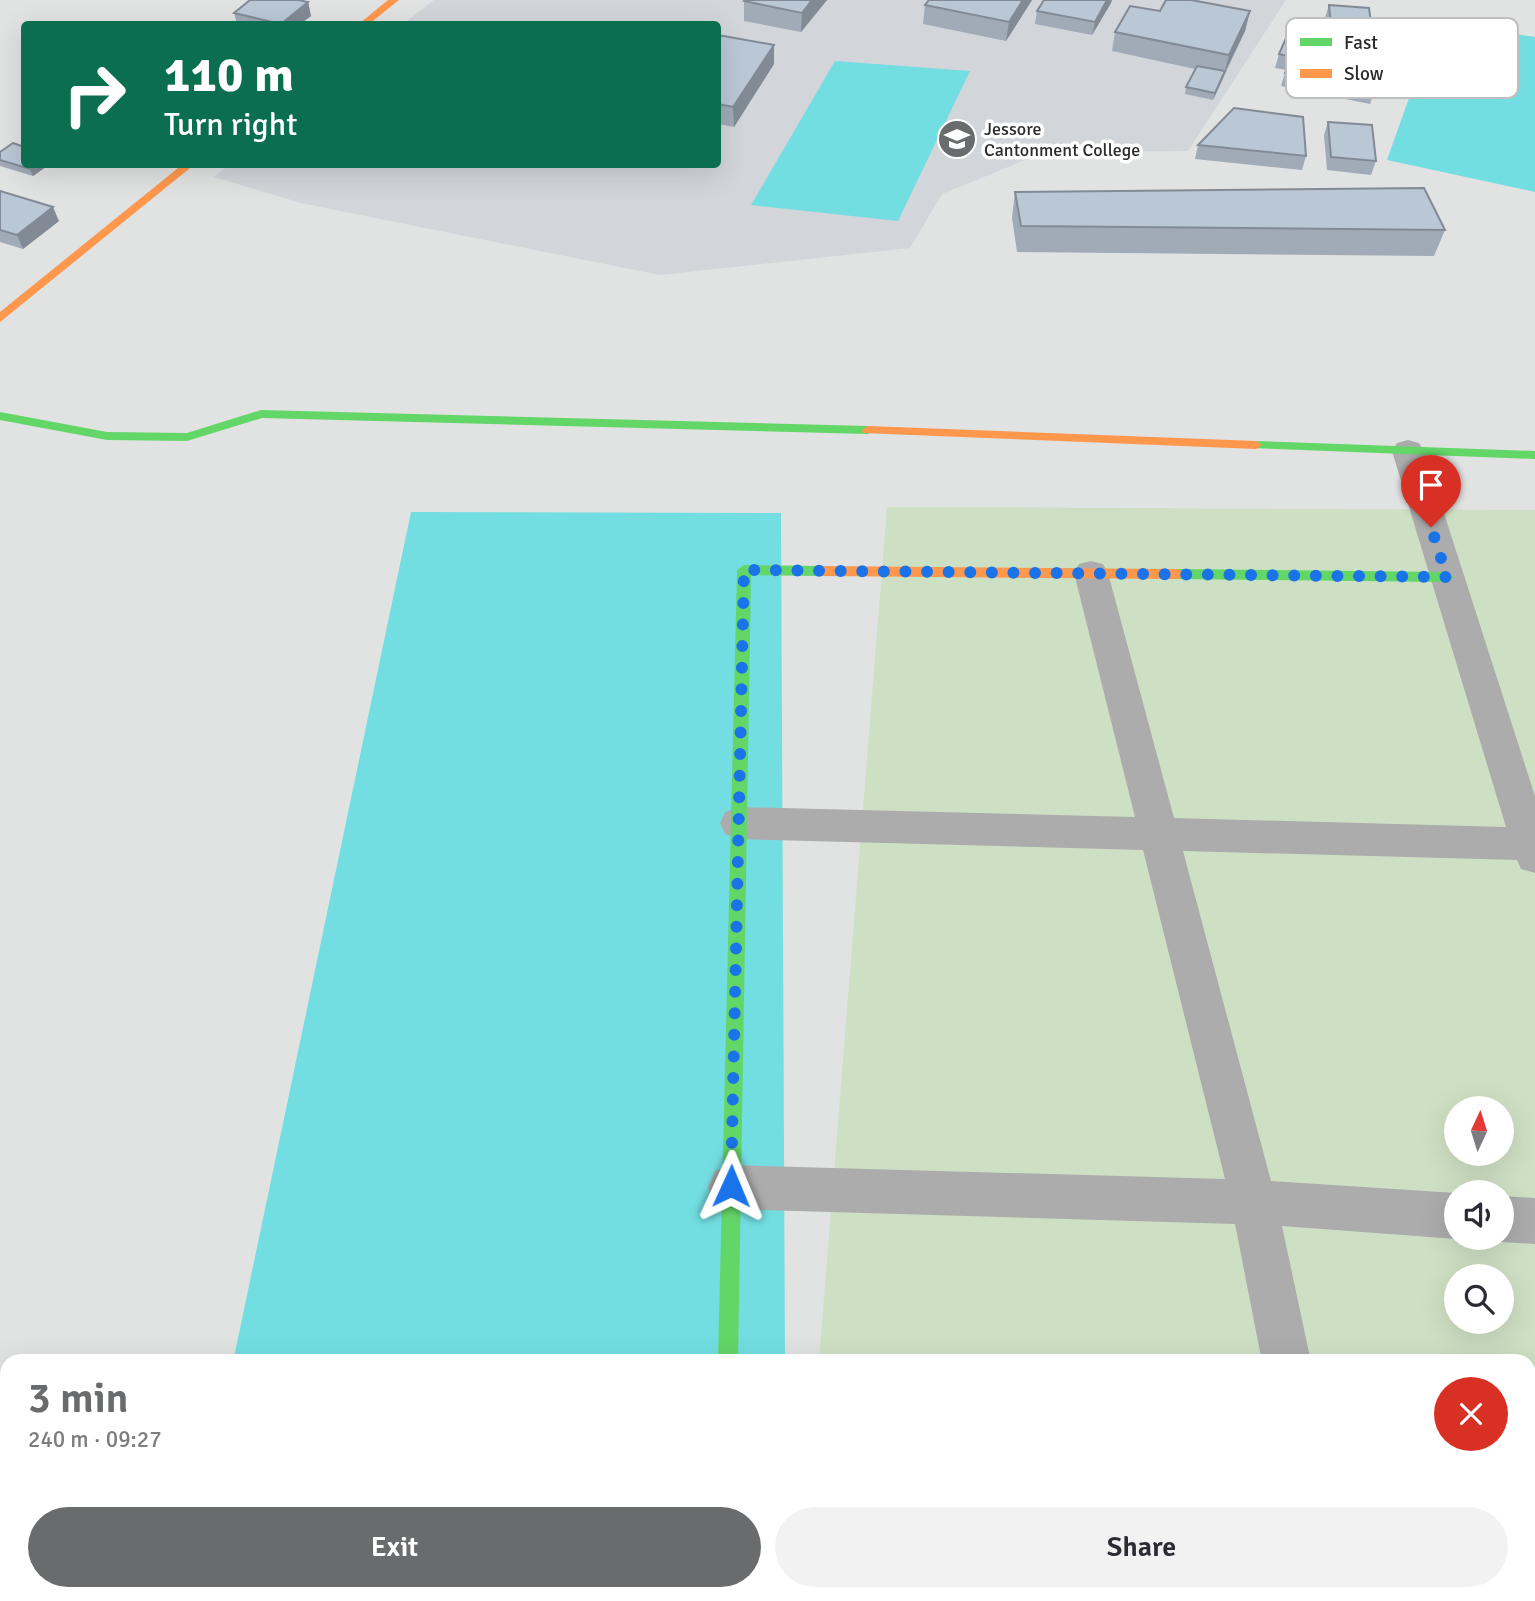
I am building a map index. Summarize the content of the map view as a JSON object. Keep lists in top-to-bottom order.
{
  "places": {
    "school or university": ["Jessore Cantonment College"]
  },
  "legend": ["Fast", "Slow"],
  "north": "top",
  "page": {
    "turn": ["110 m", "Turn right"],
    "heading": ["3 min", "240 m · 09:27"],
    "buttons": ["Exit", "Share"]
  }
}
